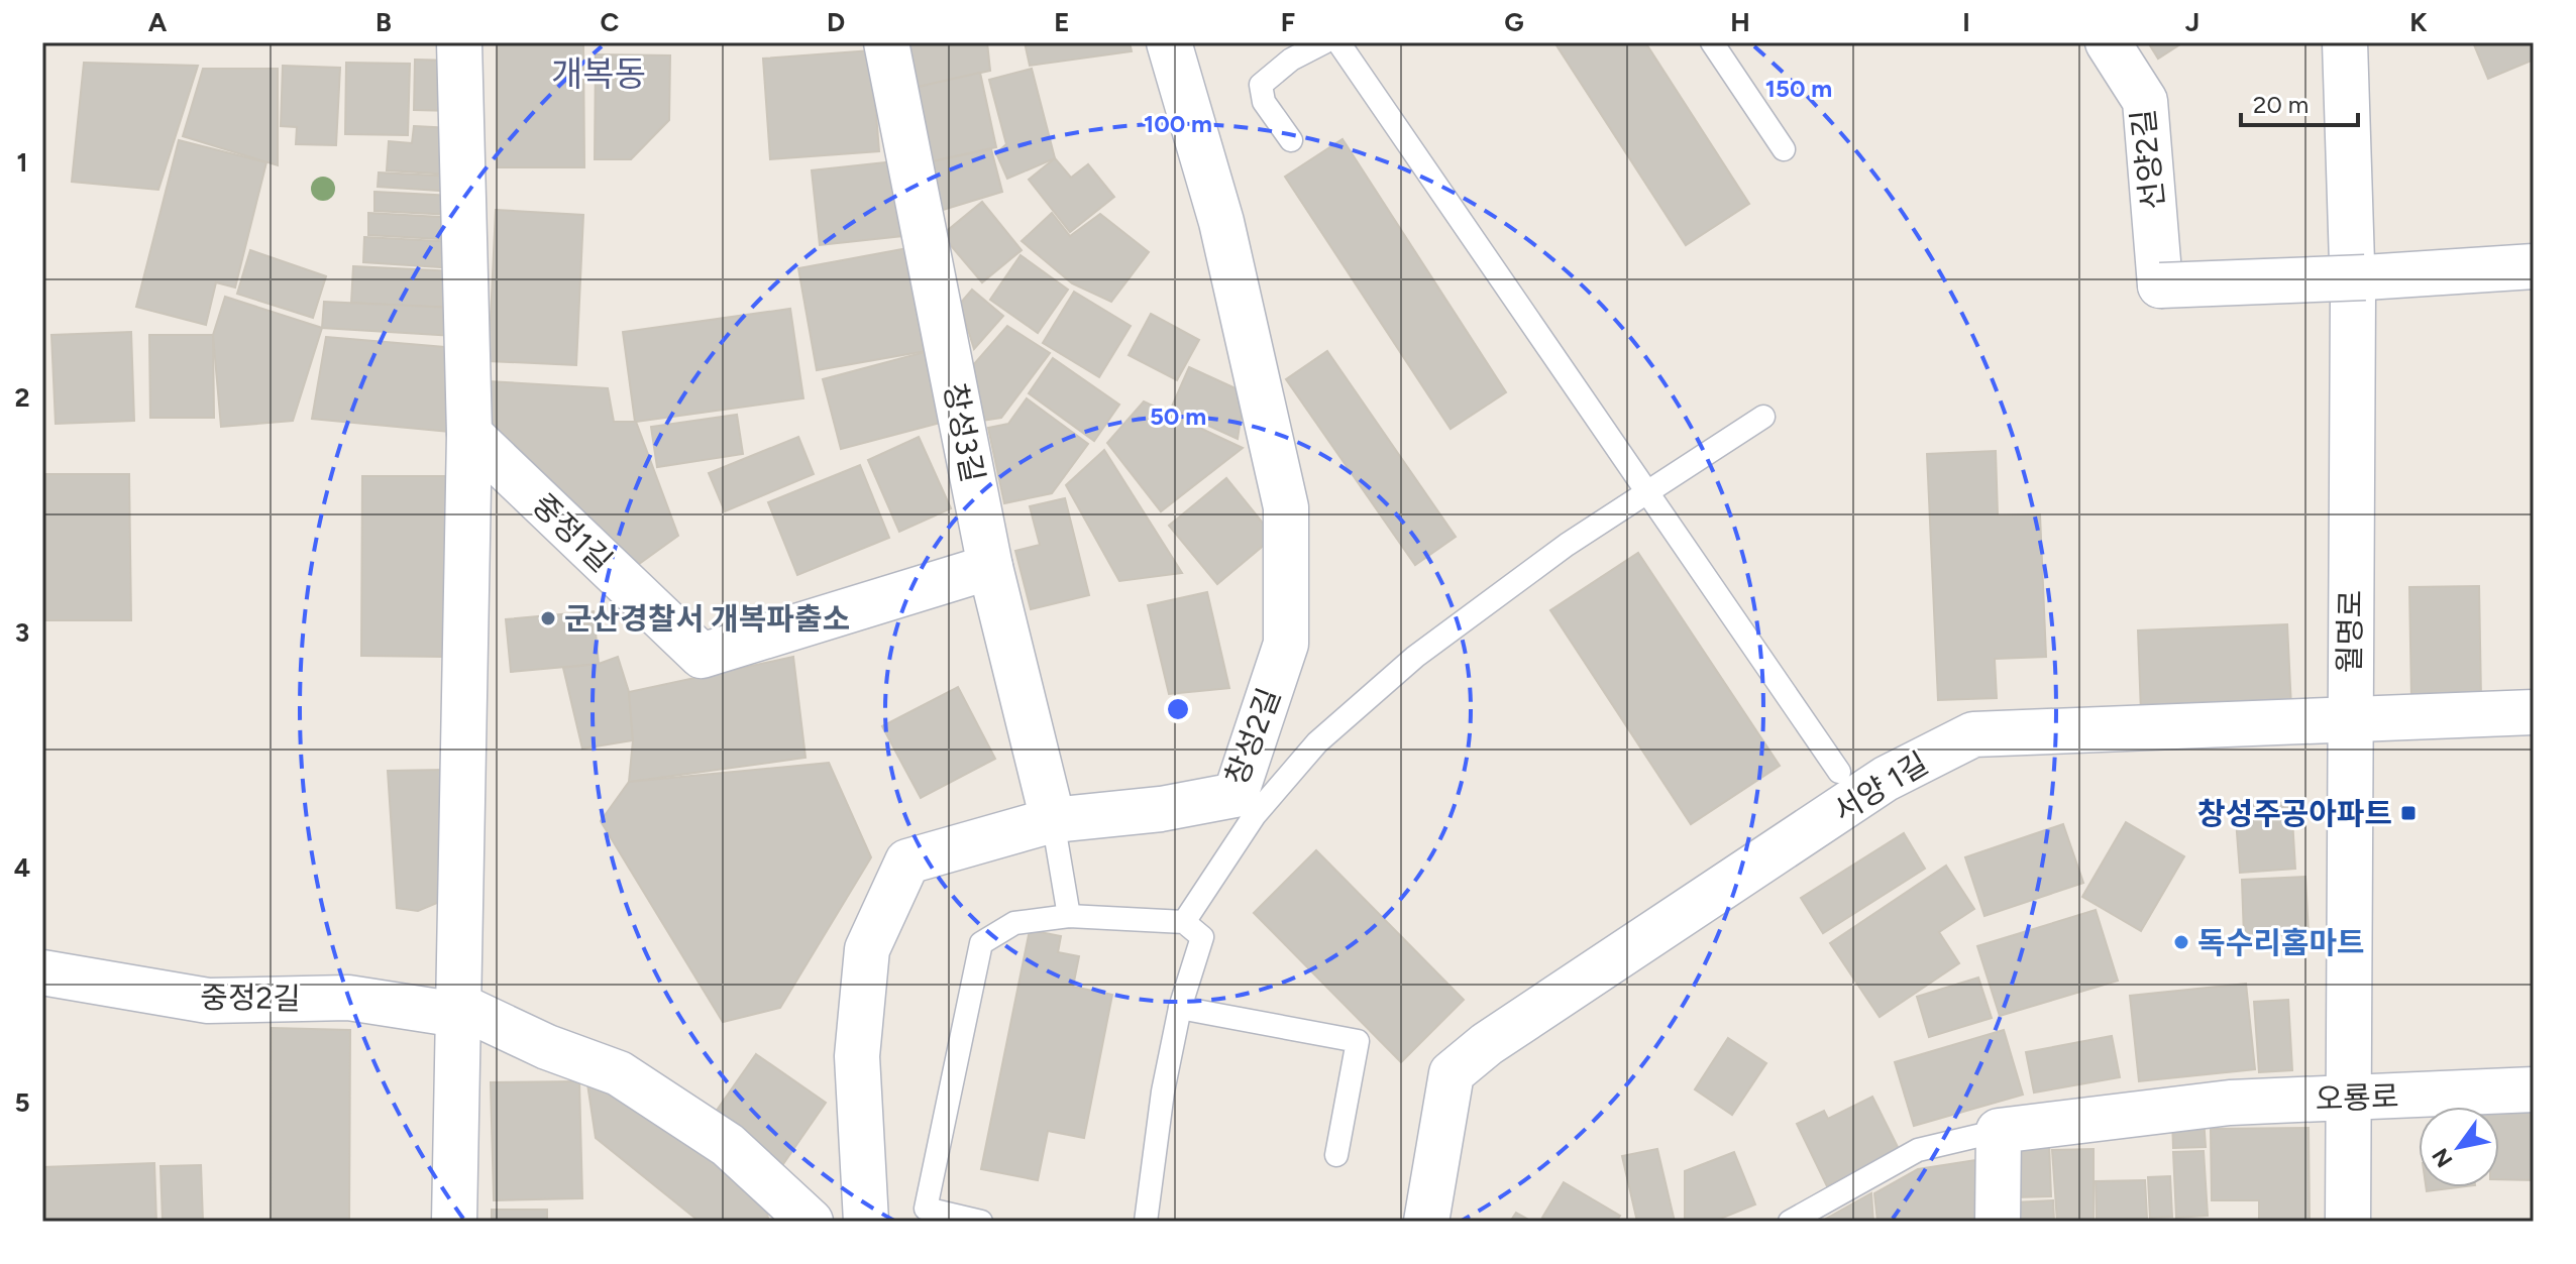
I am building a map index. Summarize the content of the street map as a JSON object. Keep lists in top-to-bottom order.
{
  "streets": {
    "street": [
      "선양2길",
      "창성3길",
      "중정1길",
      "월명로",
      "창성2길",
      "서양 1길",
      "중정2길",
      "오룡로"
    ]
  },
  "crossings": [
    ["창성3길", "중정1길"],
    ["창성3길", "창성2길"],
    ["월명로", "서양 1길"],
    ["월명로", "오룡로"]
  ],
  "districts": ["개복동"],
  "places": {
    "other": ["군산경찰서 개복파출소", "독수리홈마트"],
    "transit": ["창성주공아파트"]
  },
  "scale_bar": "20 m",
  "north": "bottom left",
  "grid": {
    "columns": [
      "A",
      "B",
      "C",
      "D",
      "E",
      "F",
      "G",
      "H",
      "I",
      "J",
      "K"
    ],
    "rows": [
      "1",
      "2",
      "3",
      "4",
      "5"
    ]
  },
  "rings": ["150 m", "100 m", "50 m"]
}
